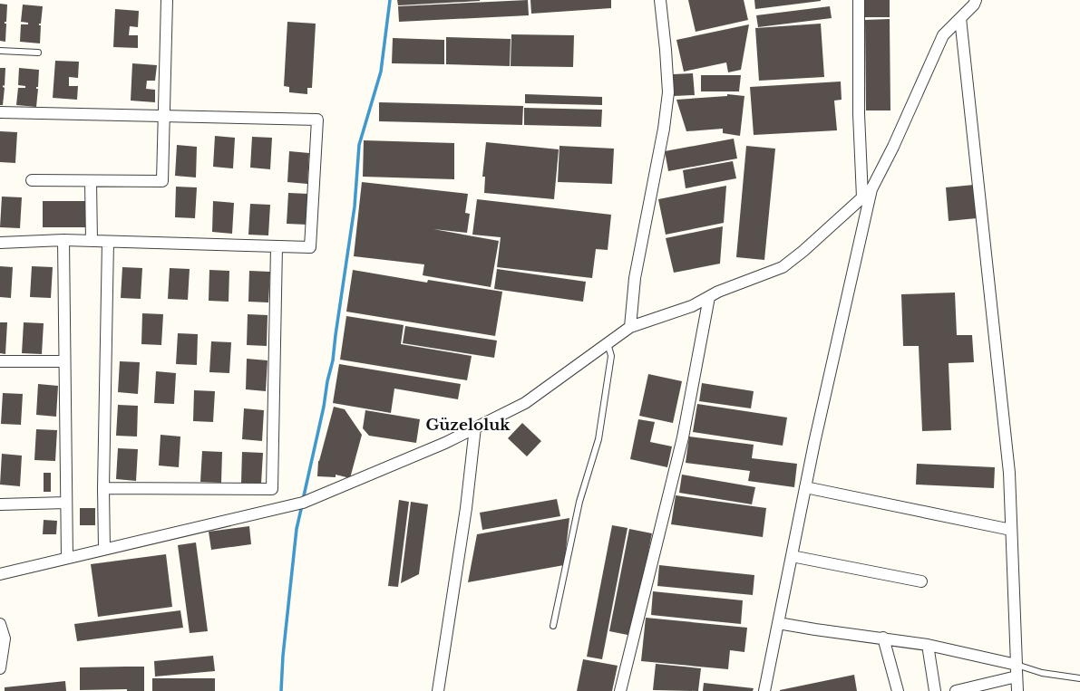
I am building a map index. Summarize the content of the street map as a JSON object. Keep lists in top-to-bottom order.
{
  "districts": ["Güzeloluk"]
}
